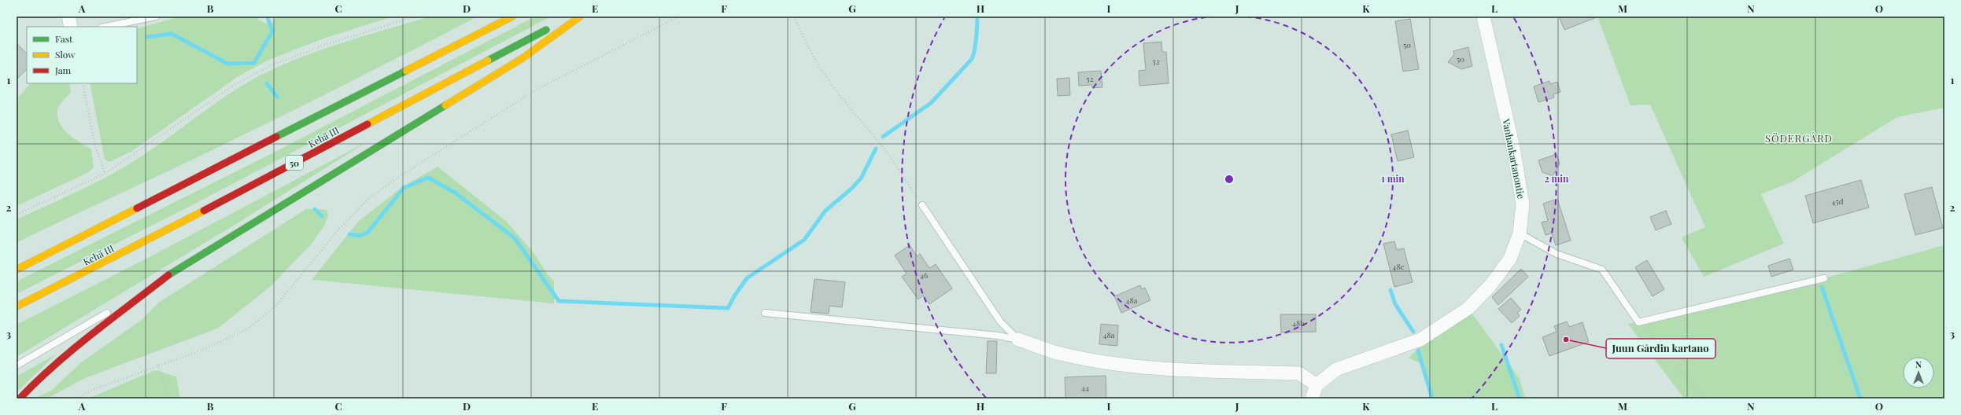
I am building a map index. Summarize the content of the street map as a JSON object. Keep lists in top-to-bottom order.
{
  "streets": {
    "highway": ["Kehä III", "50"],
    "street": ["Vanhankartanontie"]
  },
  "districts": ["SÖDERGÅRD"],
  "places": ["Juun Gårdin kartano"],
  "house_numbers": [
    "50",
    "50",
    "52",
    "52",
    "45d",
    "48c",
    "46",
    "48a",
    "48b",
    "48a",
    "44"
  ],
  "legend": ["Fast", "Slow", "Jam"],
  "north": "top",
  "grid": {
    "columns": [
      "A",
      "B",
      "C",
      "D",
      "E",
      "F",
      "G",
      "H",
      "I",
      "J",
      "K",
      "L",
      "M",
      "N",
      "O"
    ],
    "rows": ["1", "2", "3"]
  },
  "rings": ["1 min", "2 min"]
}
